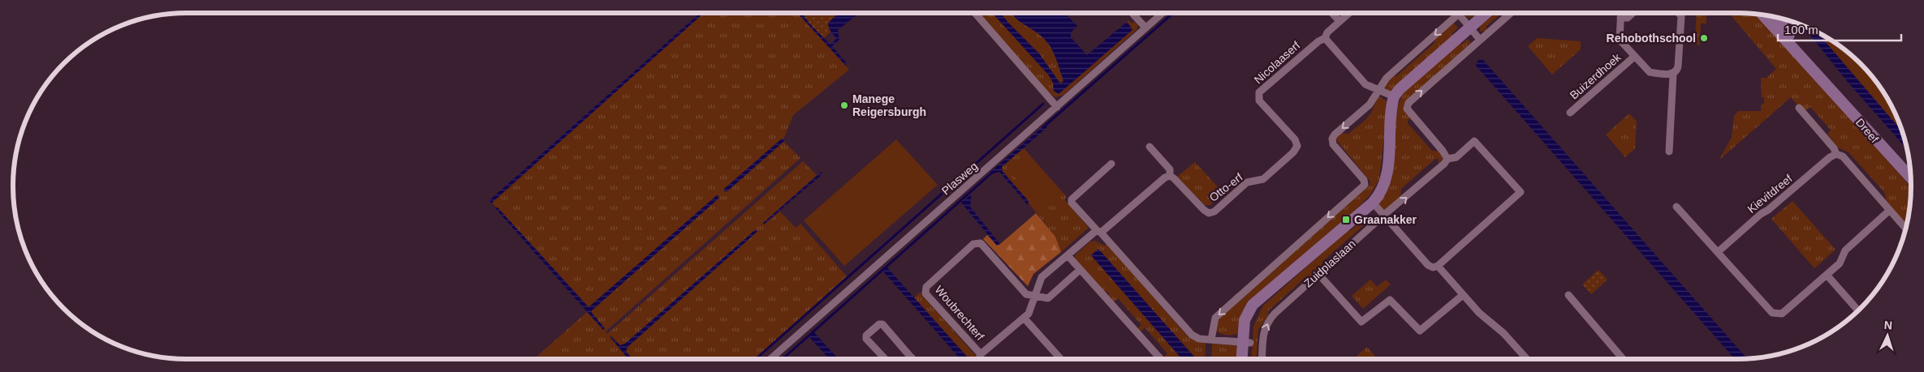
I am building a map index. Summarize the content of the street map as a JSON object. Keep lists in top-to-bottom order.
{
  "streets": {
    "street": [
      "Nicolaaserf",
      "Buizerdhoek",
      "Dreef",
      "Plasweg",
      "Otto-erf",
      "Kievitdreef",
      "Zuidplaslaan",
      "Woubrechterf"
    ]
  },
  "crossings": [
    ["Nicolaaserf", "Otto-erf"]
  ],
  "places": {
    "other": ["Rehobothschool", "Manege Reigersburgh"],
    "transit": ["Graanakker"]
  },
  "scale_bar": "100 m",
  "north": "top"
}
